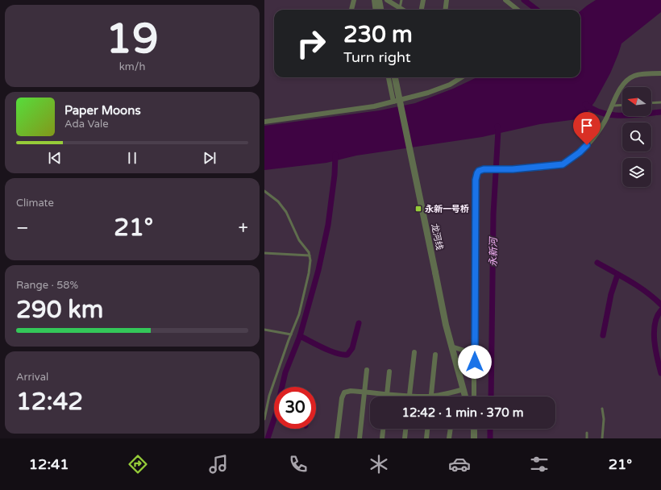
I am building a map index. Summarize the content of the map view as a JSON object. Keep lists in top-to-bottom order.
{
  "streets": {
    "street": ["龙河线"]
  },
  "water": ["永新河"],
  "places": {
    "transit": ["永新一号桥"]
  },
  "north": "left",
  "page": {
    "tile": [
      ["19", "km/h"],
      "Climate",
      ["Range · 58%", "290 km"],
      ["Arrival", "12:42"]
    ],
    "turn": ["230 m", "Turn right"],
    "song": ["Paper Moons", "Ada Vale"],
    "heat": ["−", "21°", "+"],
    "limit": "30",
    "trip": "12:42 · 1 min · 370 m",
    "tabs": ["12:41", "21°"]
  }
}
